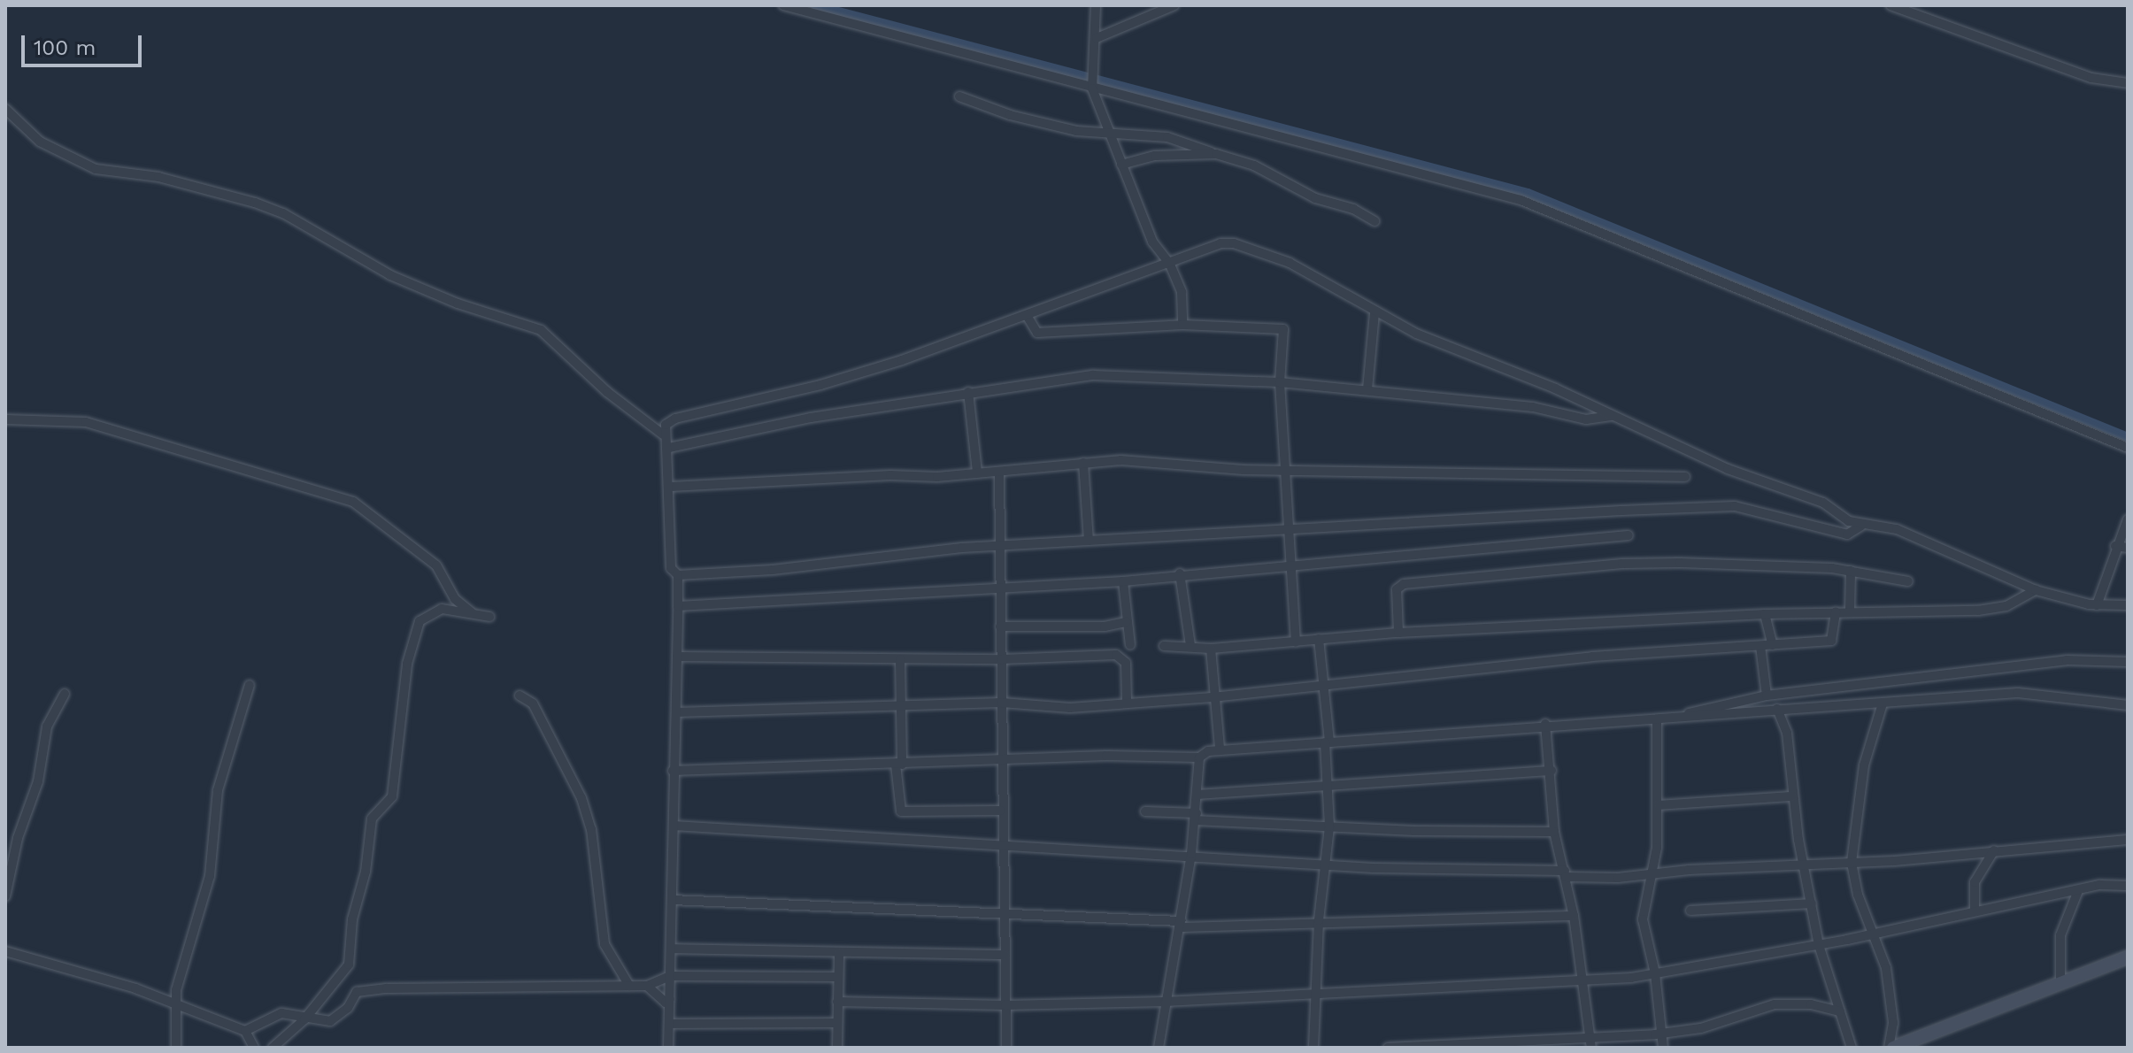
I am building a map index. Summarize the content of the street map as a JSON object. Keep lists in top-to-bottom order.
{
  "scale_bar": "100 m"
}
